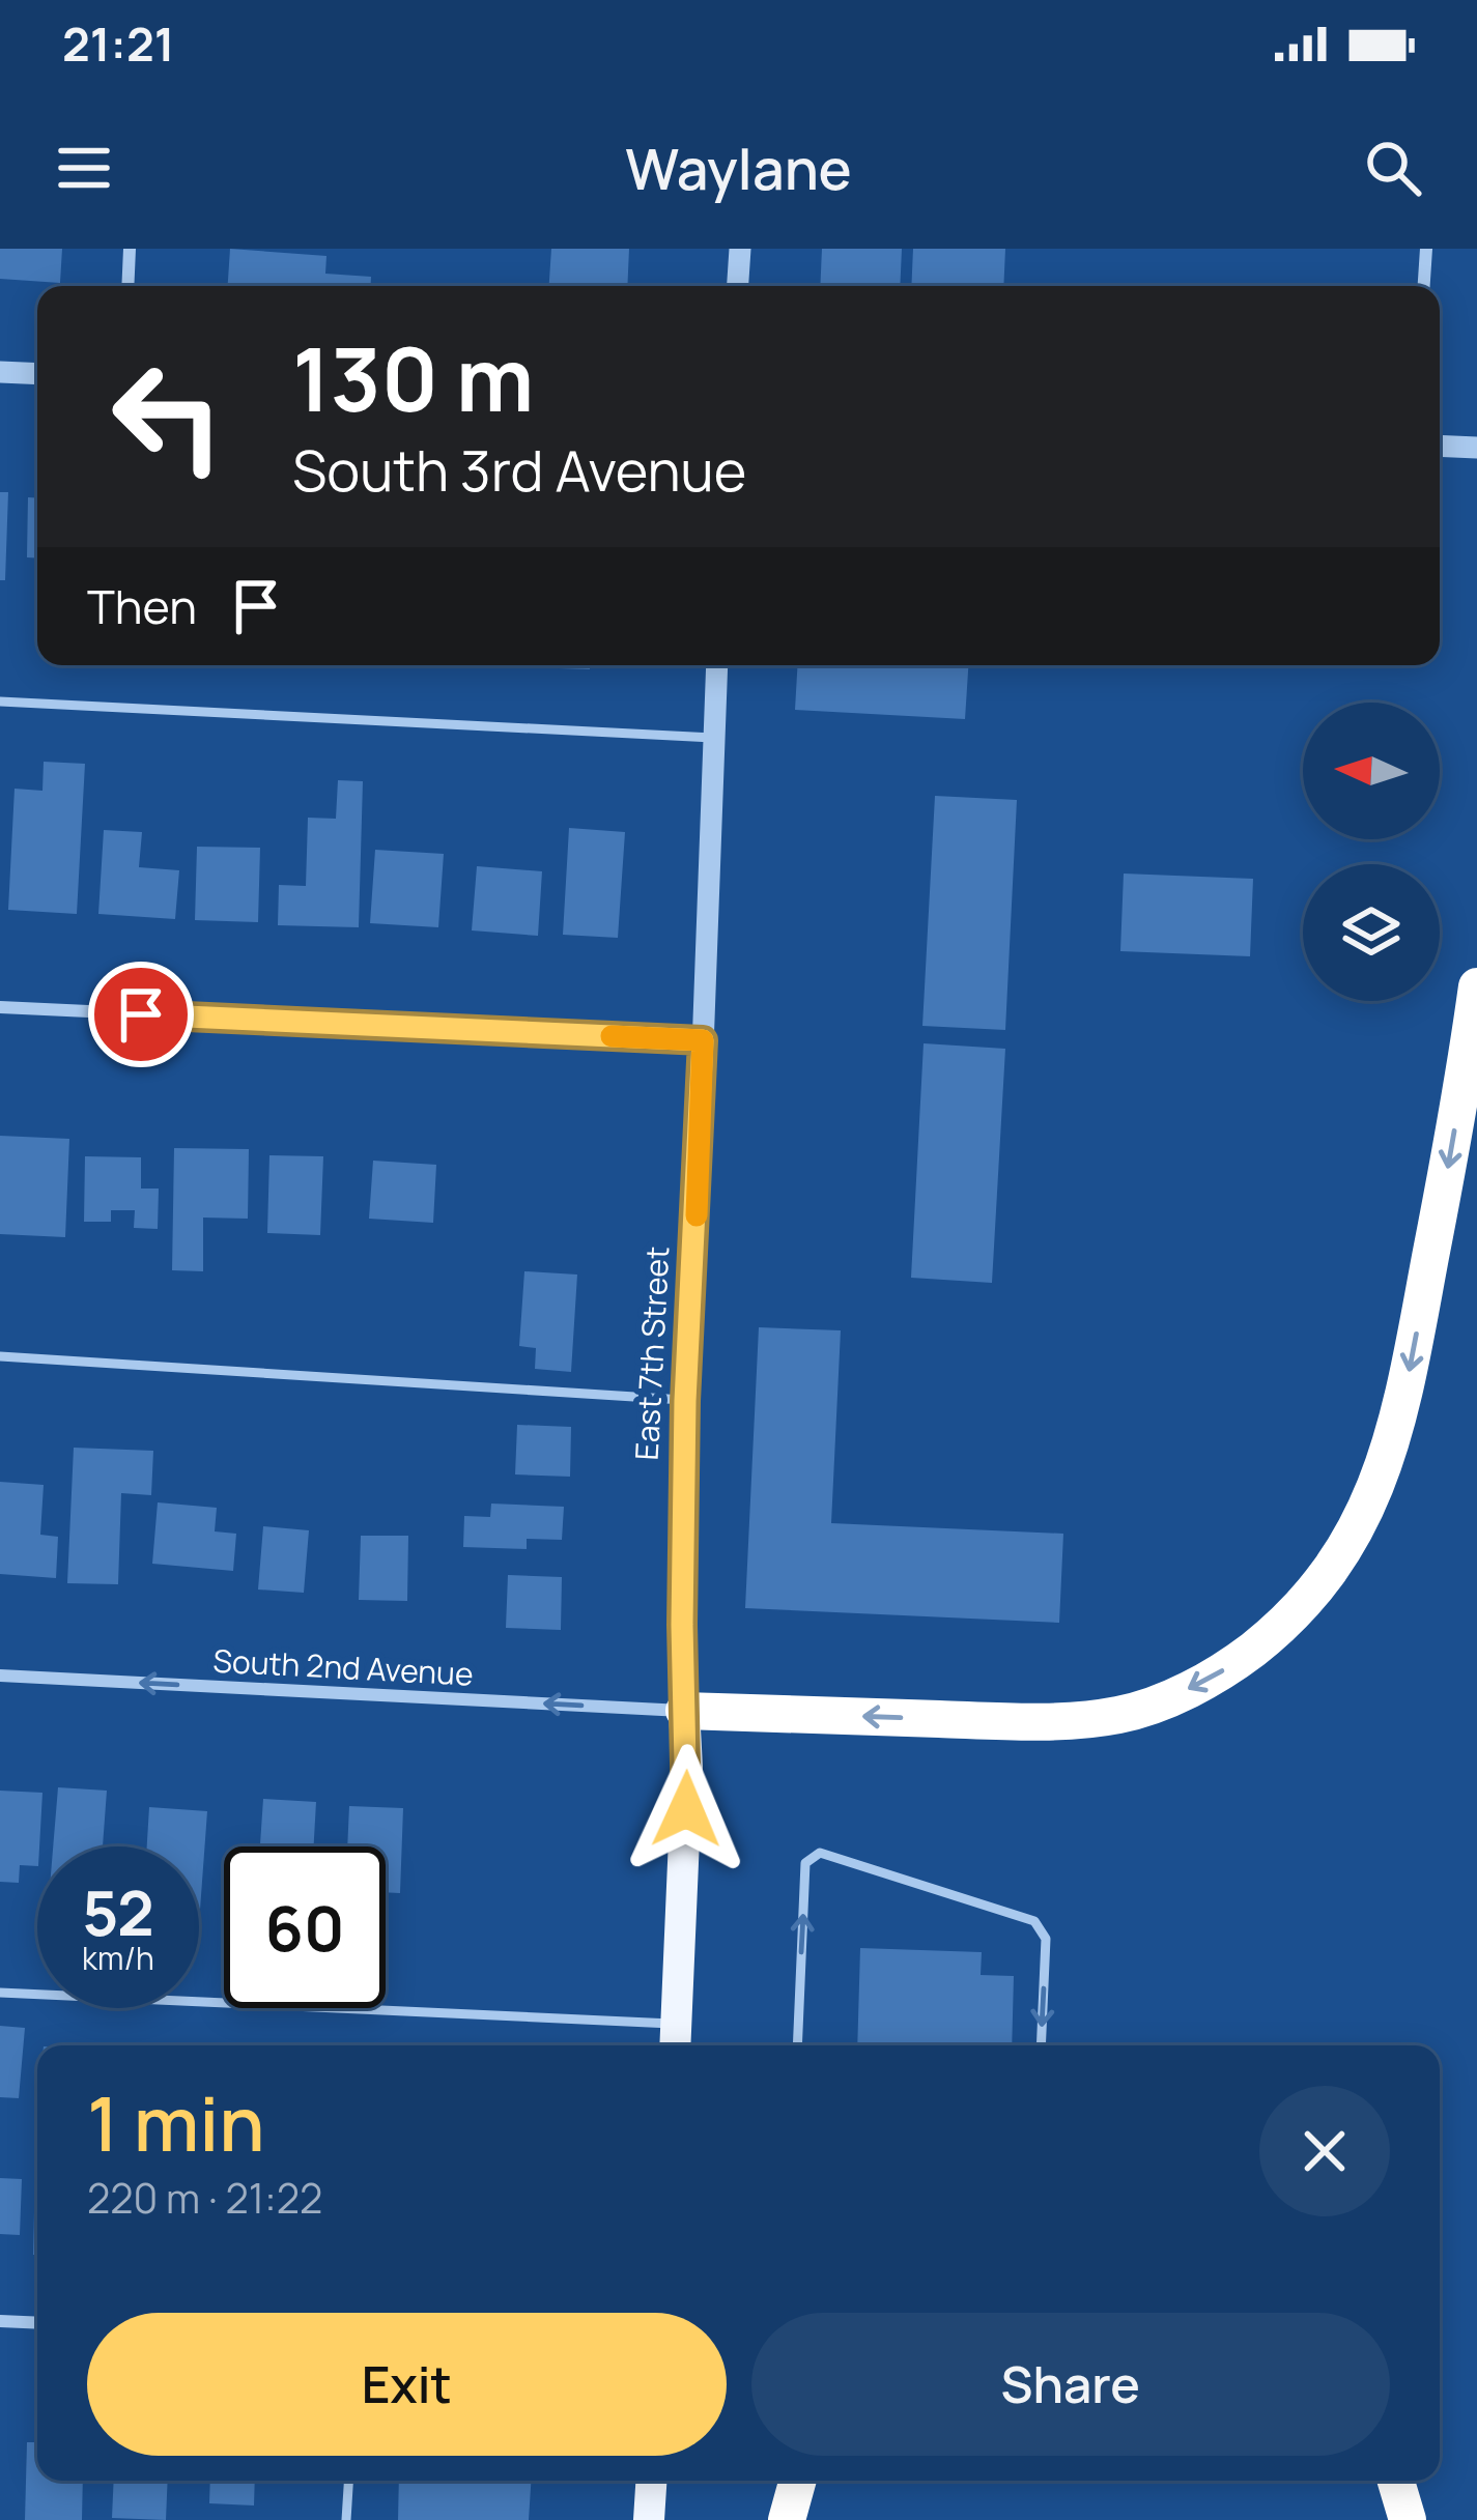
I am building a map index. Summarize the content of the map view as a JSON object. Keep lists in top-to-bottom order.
{
  "streets": {
    "main road": ["East 7th Street"],
    "street": ["South 2nd Avenue"]
  },
  "crossings": [
    ["East 7th Street", "South 2nd Avenue"]
  ],
  "one_way": ["South 2nd Avenue"],
  "north": "left",
  "page": {
    "status": "21:21",
    "header": "Waylane",
    "turn": ["130 m", "South 3rd Avenue"],
    "then": "Then",
    "speed": "52 km/h",
    "limit": "60",
    "heading": ["1 min", "220 m · 21:22"],
    "buttons": ["Exit", "Share"]
  }
}
